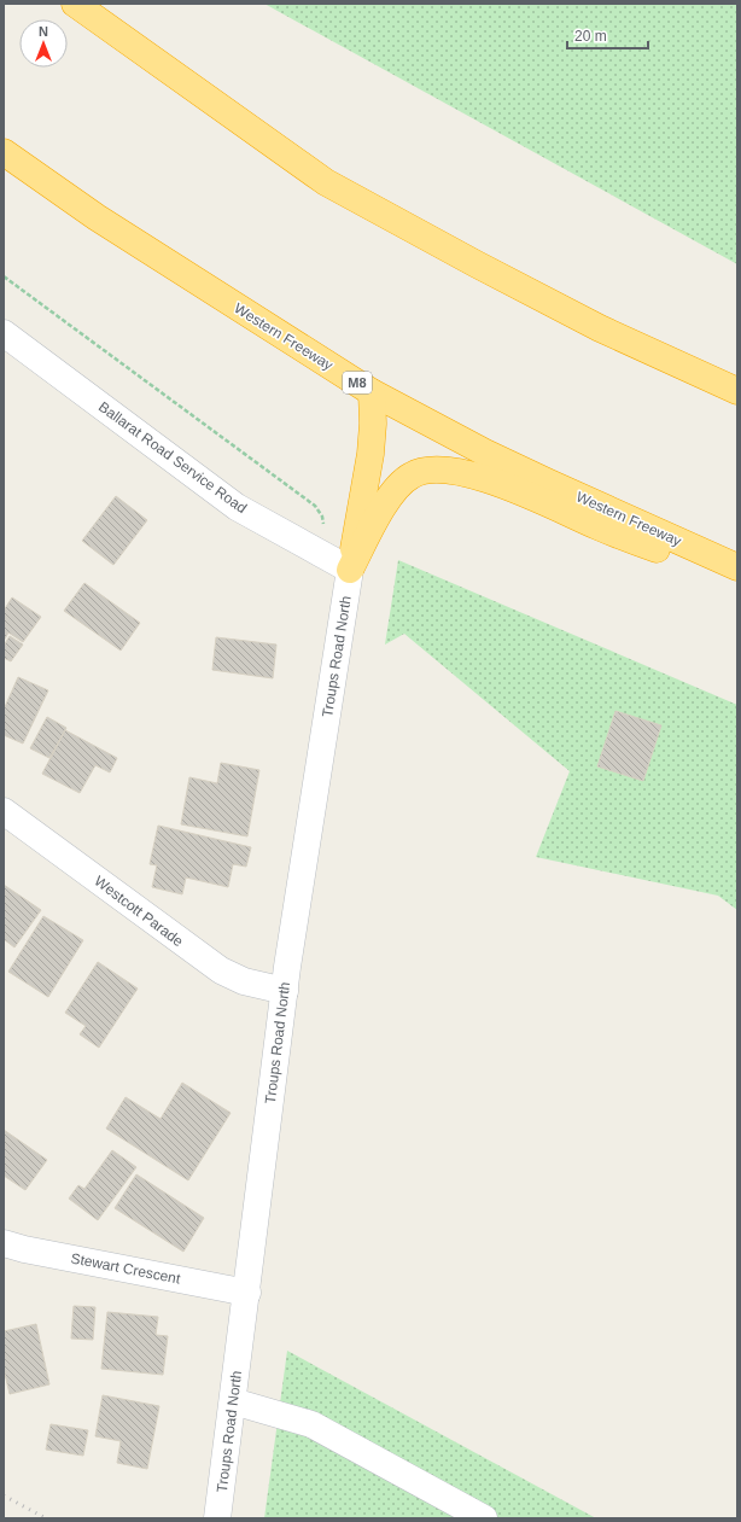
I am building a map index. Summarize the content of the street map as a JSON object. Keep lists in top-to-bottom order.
{
  "streets": {
    "highway": ["Western Freeway", "M8"],
    "street": [
      "Ballarat Road Service Road",
      "Troups Road North",
      "Westcott Parade",
      "Stewart Crescent"
    ]
  },
  "crossings": [
    ["Ballarat Road Service Road", "Troups Road North"],
    ["Troups Road North", "Westcott Parade"],
    ["Troups Road North", "Stewart Crescent"]
  ],
  "scale_bar": "20 m",
  "north": "top"
}
